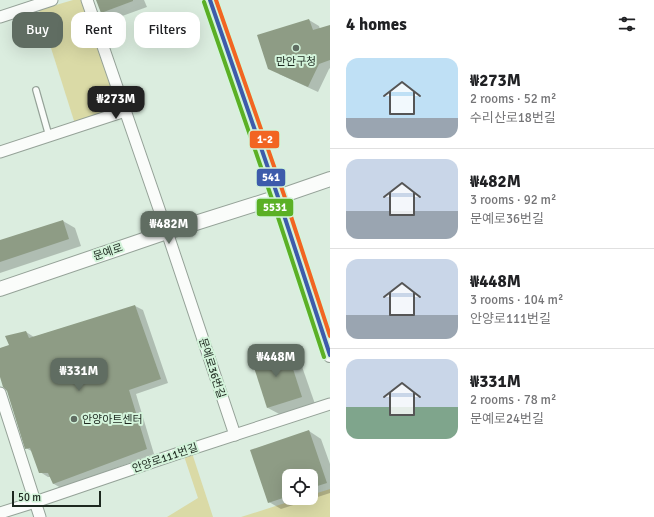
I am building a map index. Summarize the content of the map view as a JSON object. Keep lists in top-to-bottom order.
{
  "streets": {
    "street": ["문예로", "문예로36번길", "안양로111번길"]
  },
  "crossings": [
    ["문예로", "문예로36번길"],
    ["문예로36번길", "안양로111번길"]
  ],
  "places": ["만안구청", "안양아트센터"],
  "lines": ["transit line 541", "transit line 1-2", "transit line 5531"],
  "scale_bar": "50 m",
  "page": {
    "heading": "4 homes",
    "chip": ["Buy", "Rent", "Filters"],
    "list": [
      {
        "name": "₩273M",
        "note": "2 rooms · 52 m² · 수리산로18번길"
      },
      {
        "name": "₩482M",
        "note": "3 rooms · 92 m² · 문예로36번길"
      },
      {
        "name": "₩448M",
        "note": "3 rooms · 104 m² · 안양로111번길"
      },
      {
        "name": "₩331M",
        "note": "2 rooms · 78 m² · 문예로24번길"
      }
    ],
    "price": [
      "₩273M",
      "₩482M",
      "₩448M",
      "₩331M"
    ],
    "scale": "50 m"
  }
}
